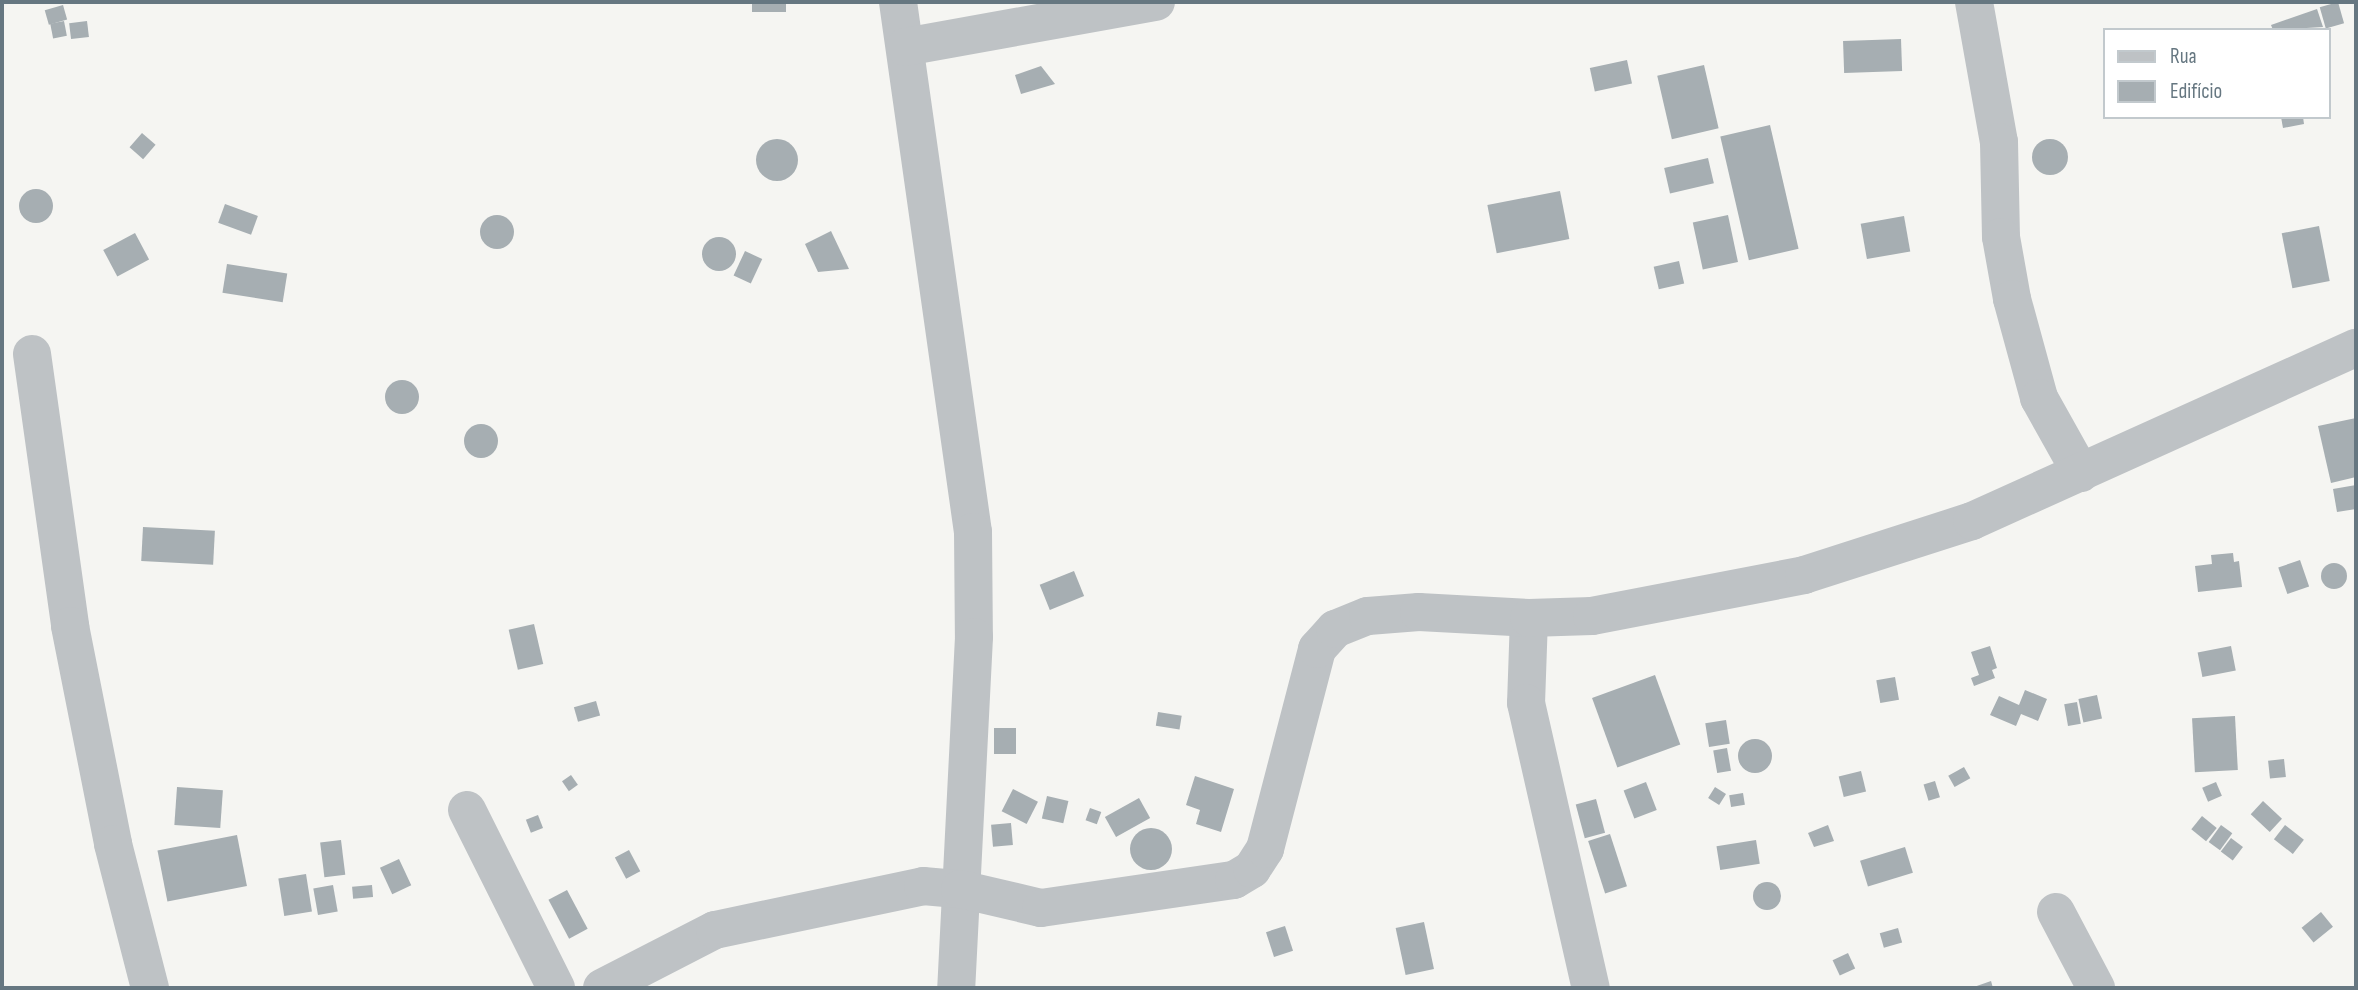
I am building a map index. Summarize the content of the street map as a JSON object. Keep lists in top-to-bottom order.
{
  "legend": ["Rua", "Edifício"]
}
